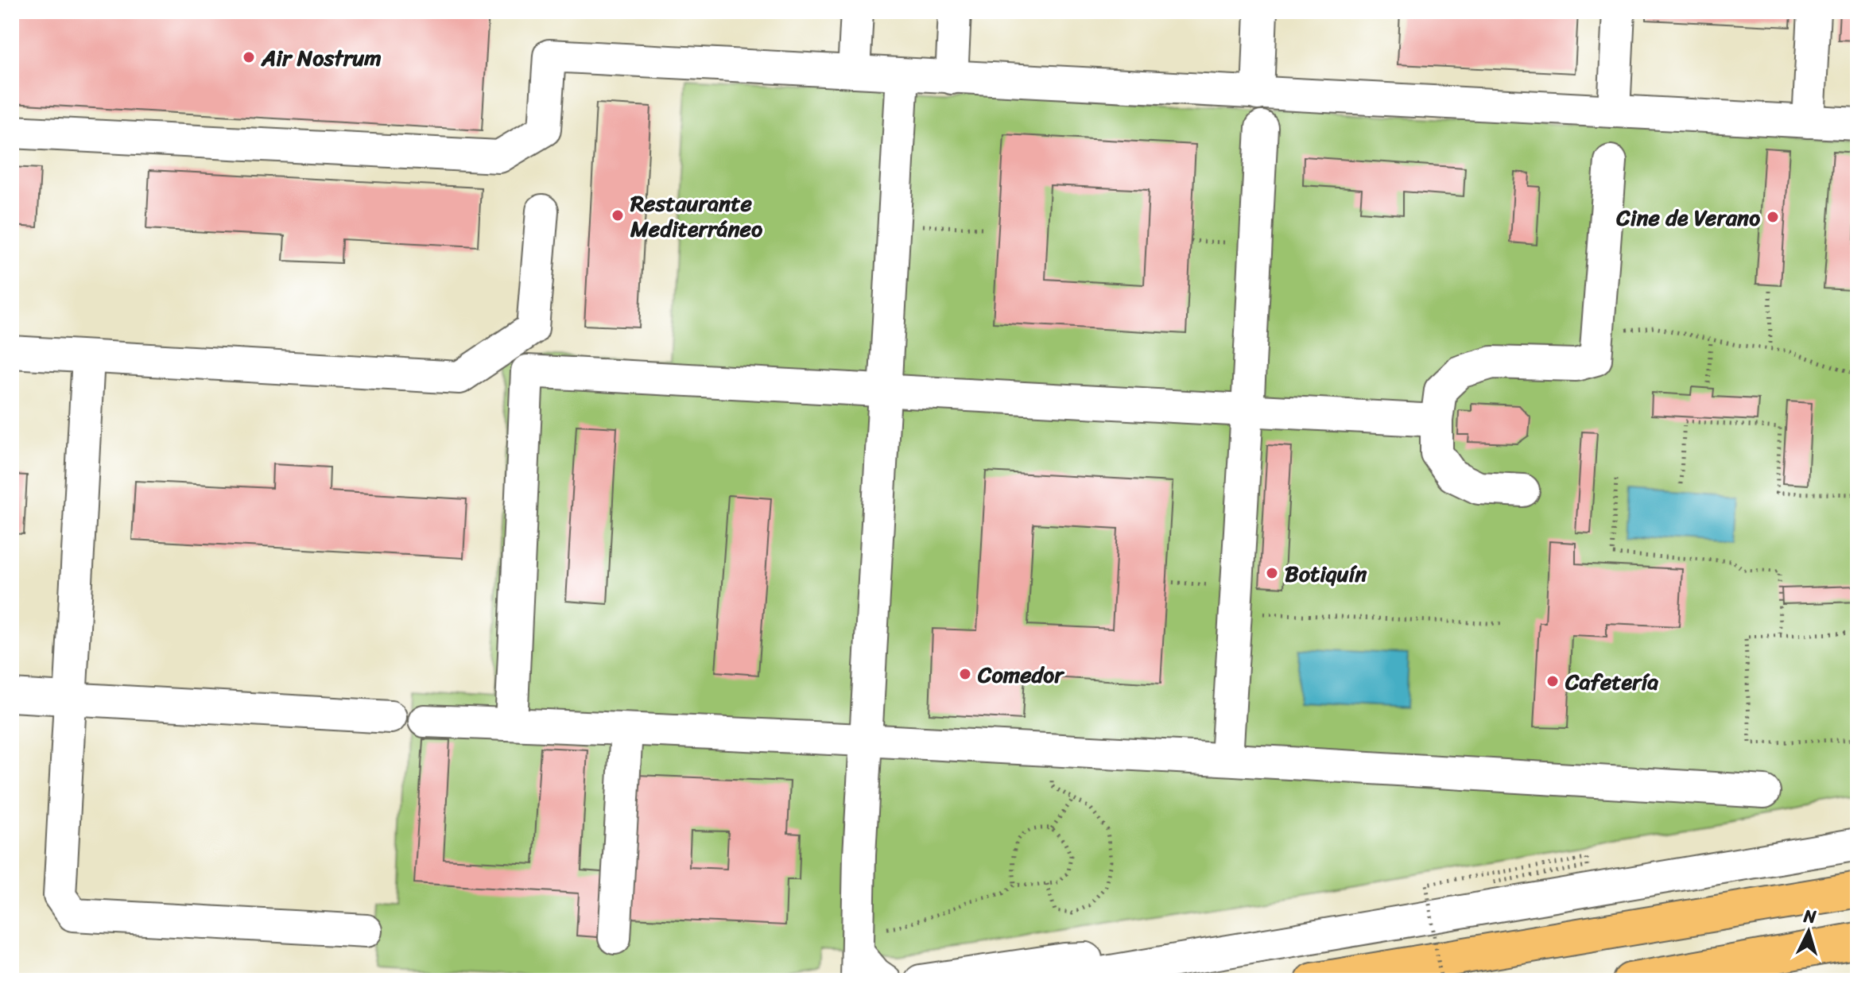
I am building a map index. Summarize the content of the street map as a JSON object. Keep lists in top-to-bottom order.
{
  "places": [
    "Air Nostrum",
    "Restaurante Mediterráneo",
    "Cine de Verano",
    "Botiquín",
    "Comedor",
    "Cafetería"
  ],
  "north": "top"
}
